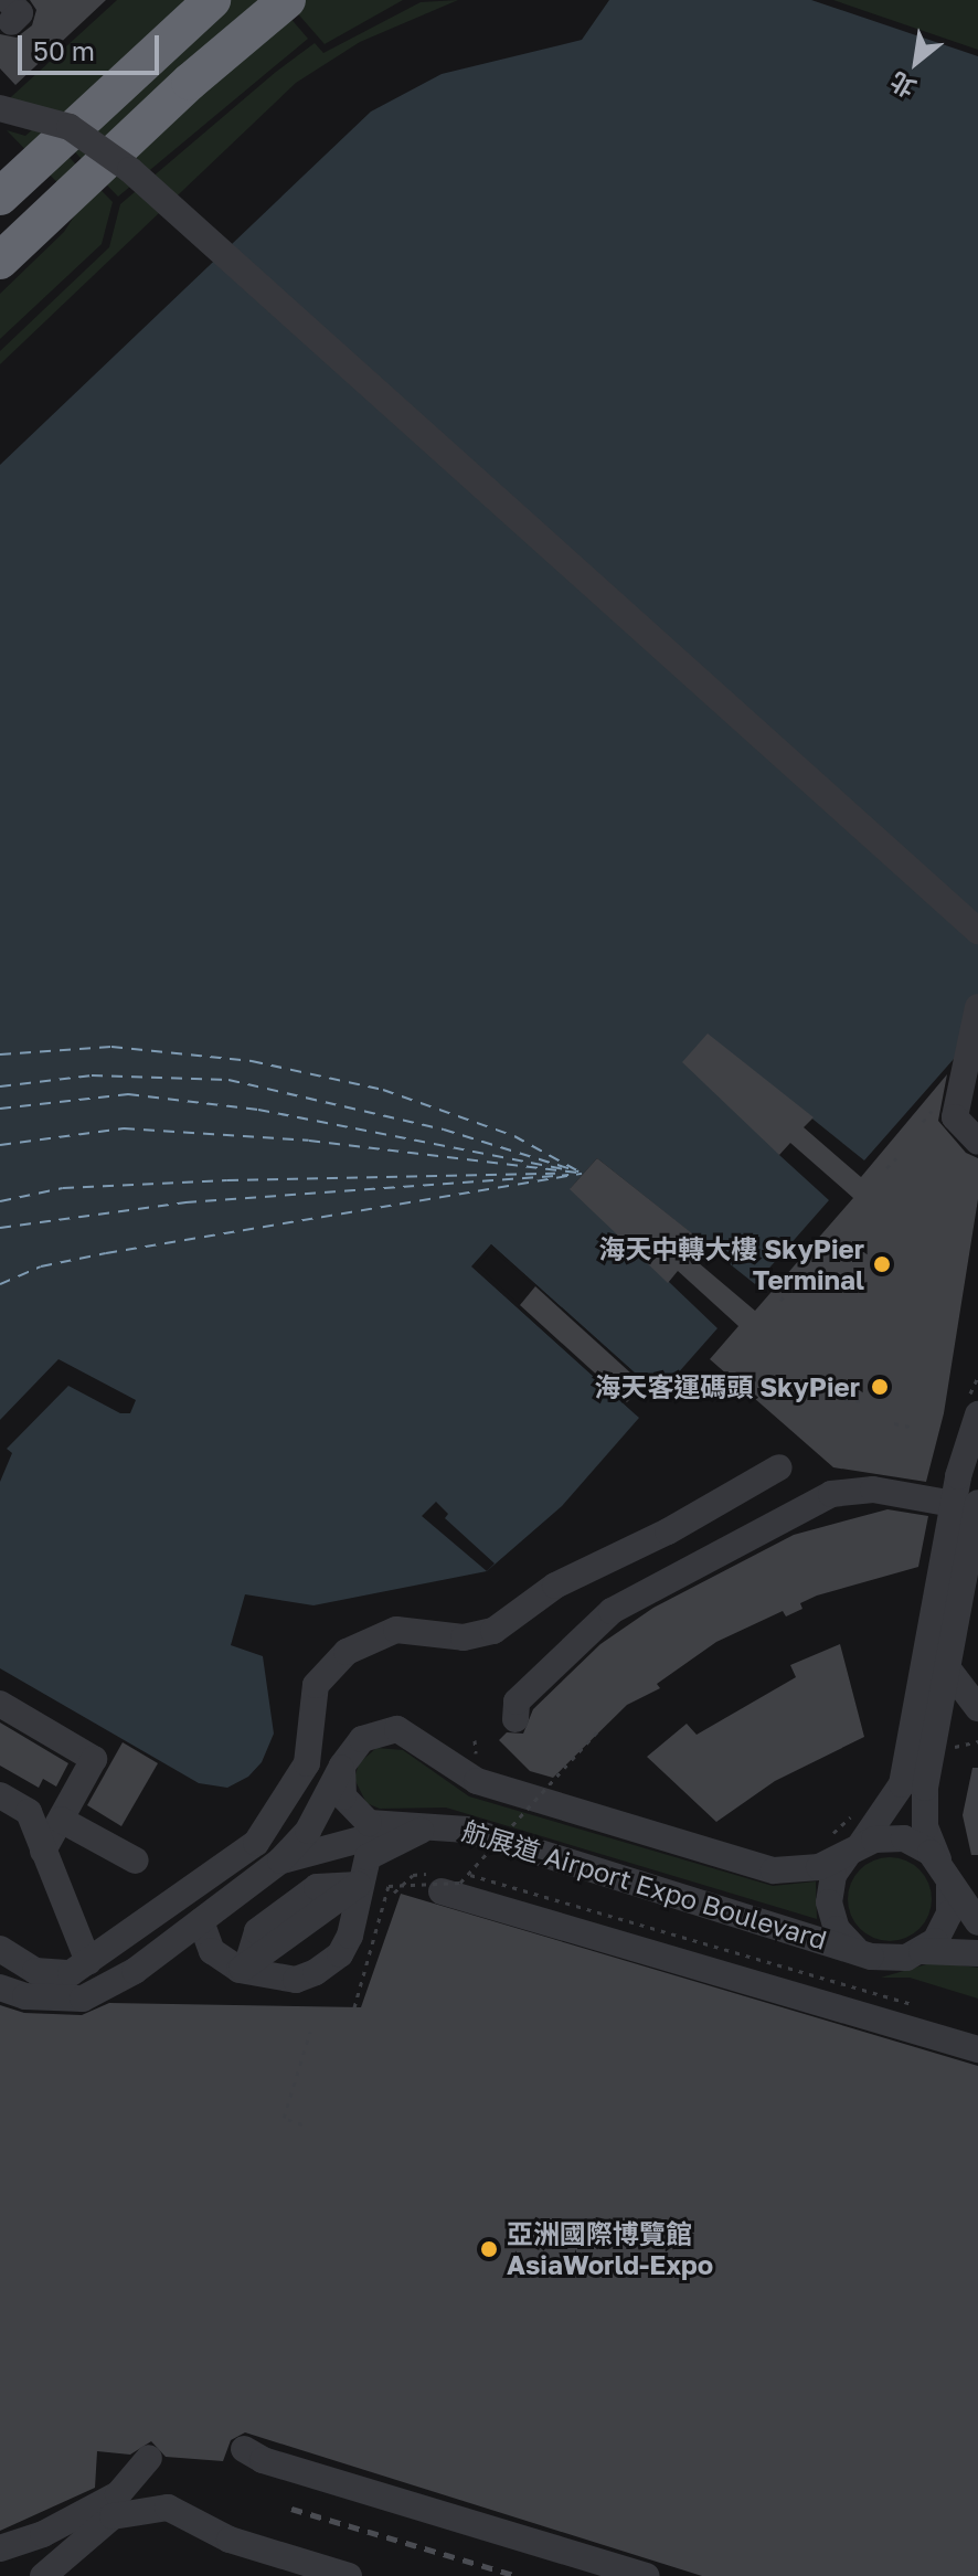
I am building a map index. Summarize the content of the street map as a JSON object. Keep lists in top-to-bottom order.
{
  "streets": {
    "street": ["航展道 Airport Expo Boulevard"]
  },
  "places": ["海天中轉大樓 SkyPier Terminal", "海天客運碼頭 SkyPier", "亞洲國際博覽館 AsiaWorld-Expo"],
  "scale_bar": "50 m",
  "north": "bottom left"
}
